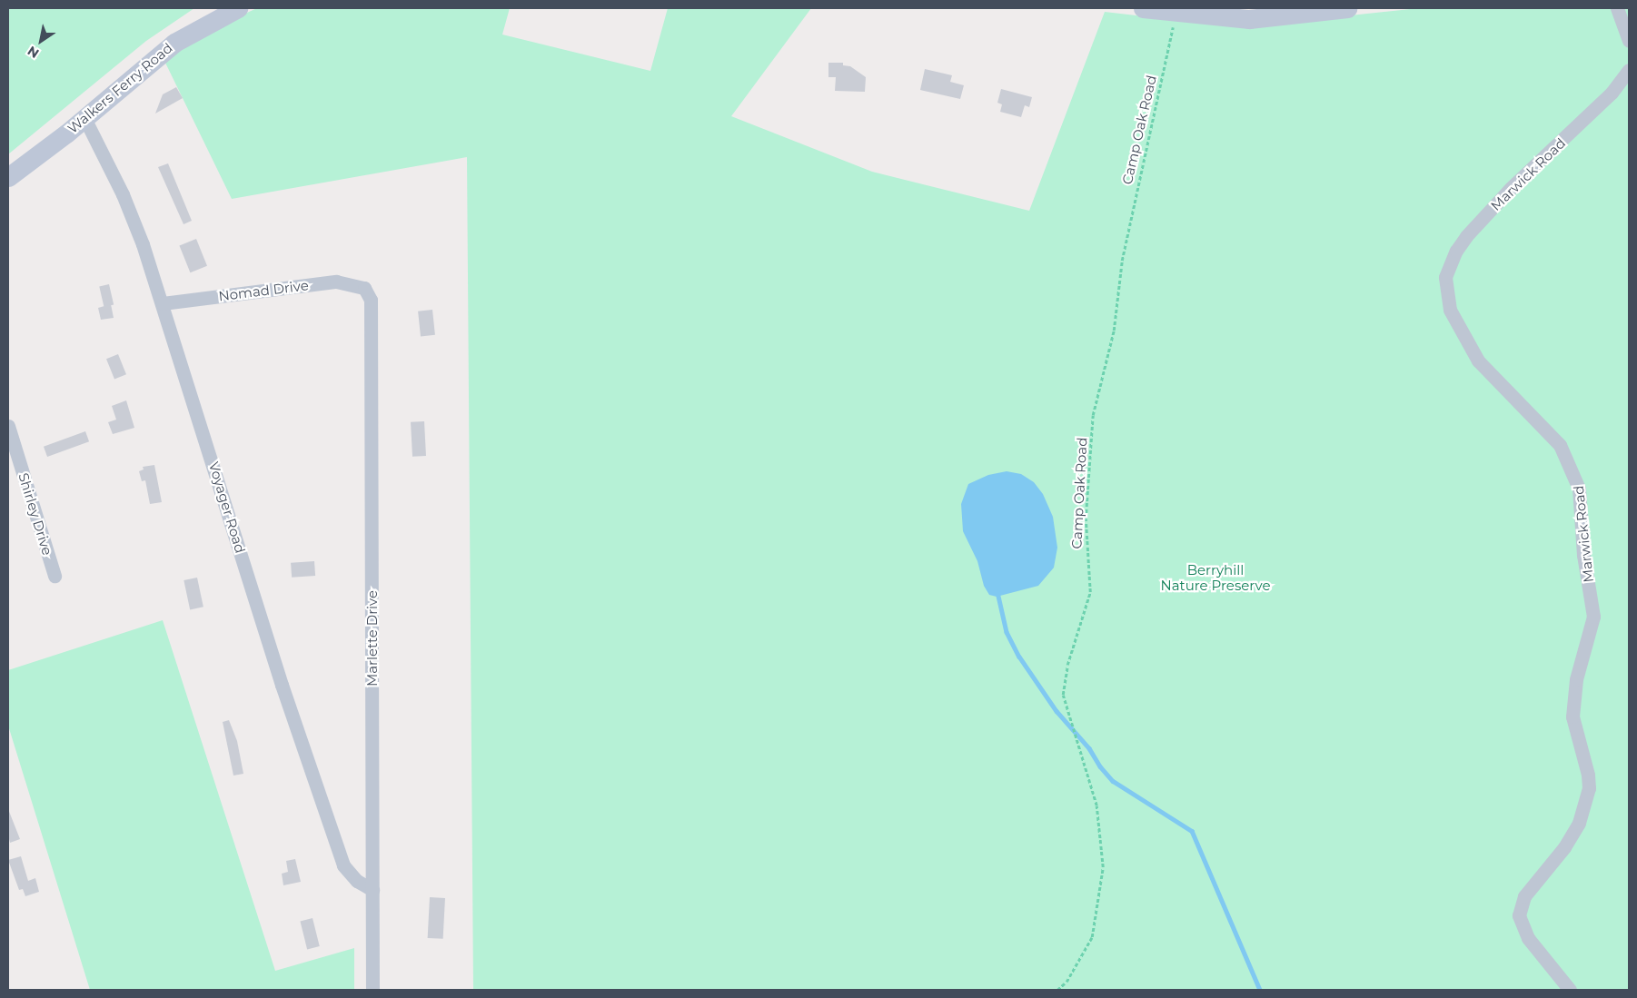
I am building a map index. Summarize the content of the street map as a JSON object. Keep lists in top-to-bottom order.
{
  "streets": {
    "street": [
      "Walkers Ferry Road",
      "Marwick Road",
      "Nomad Drive",
      "Voyager Road",
      "Shirley Drive",
      "Marlette Drive"
    ],
    "path": ["Camp Oak Road"]
  },
  "crossings": [
    ["Walkers Ferry Road", "Voyager Road"],
    ["Nomad Drive", "Voyager Road"],
    ["Nomad Drive", "Marlette Drive"],
    ["Voyager Road", "Marlette Drive"]
  ],
  "parks": ["Berryhill Nature Preserve"],
  "north": "bottom left"
}
